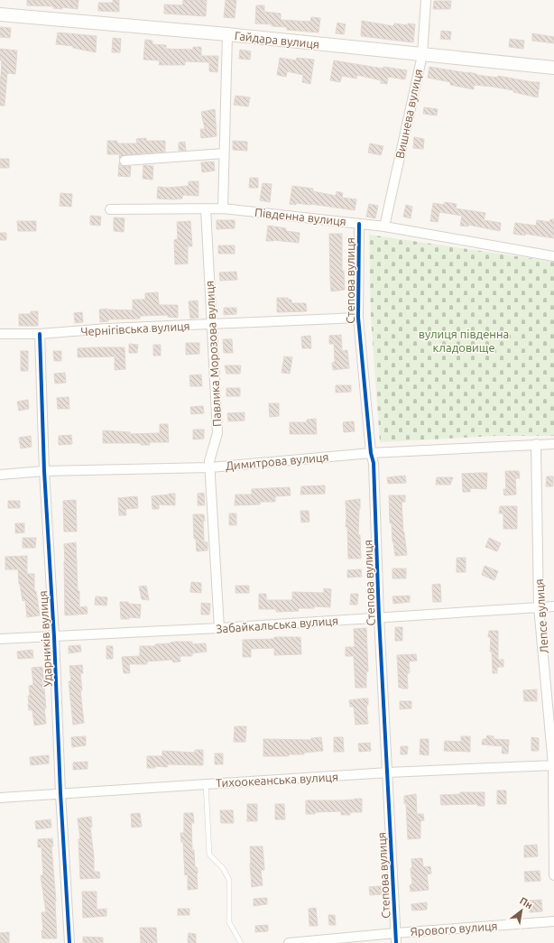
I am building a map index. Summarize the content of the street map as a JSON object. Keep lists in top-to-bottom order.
{
  "streets": {
    "street": [
      "Гайдара вулиця",
      "Вишнева вулиця",
      "Південна вулиця",
      "Степова вулиця",
      "Чернігівська вулиця",
      "Павлика Морозова вулиця",
      "Димитрова вулиця",
      "Лепсе вулиця",
      "Забайкальська вулиця",
      "Ударників вулиця",
      "Тихоокеанська вулиця",
      "Ярового вулиця"
    ]
  },
  "crossings": [
    ["Гайдара вулиця", "Вишнева вулиця"],
    ["Вишнева вулиця", "Південна вулиця"],
    ["Південна вулиця", "Степова вулиця"],
    ["Південна вулиця", "Павлика Морозова вулиця"],
    ["Степова вулиця", "Чернігівська вулиця"],
    ["Степова вулиця", "Димитрова вулиця"],
    ["Степова вулиця", "Забайкальська вулиця"],
    ["Степова вулиця", "Тихоокеанська вулиця"],
    ["Степова вулиця", "Ярового вулиця"],
    ["Чернігівська вулиця", "Павлика Морозова вулиця"],
    ["Чернігівська вулиця", "Ударників вулиця"],
    ["Павлика Морозова вулиця", "Димитрова вулиця"],
    ["Павлика Морозова вулиця", "Забайкальська вулиця"],
    ["Димитрова вулиця", "Лепсе вулиця"],
    ["Димитрова вулиця", "Ударників вулиця"],
    ["Лепсе вулиця", "Забайкальська вулиця"],
    ["Лепсе вулиця", "Тихоокеанська вулиця"],
    ["Забайкальська вулиця", "Ударників вулиця"],
    ["Ударників вулиця", "Тихоокеанська вулиця"]
  ],
  "parks": ["вулиця південна кладовище"],
  "north": "top right"
}
